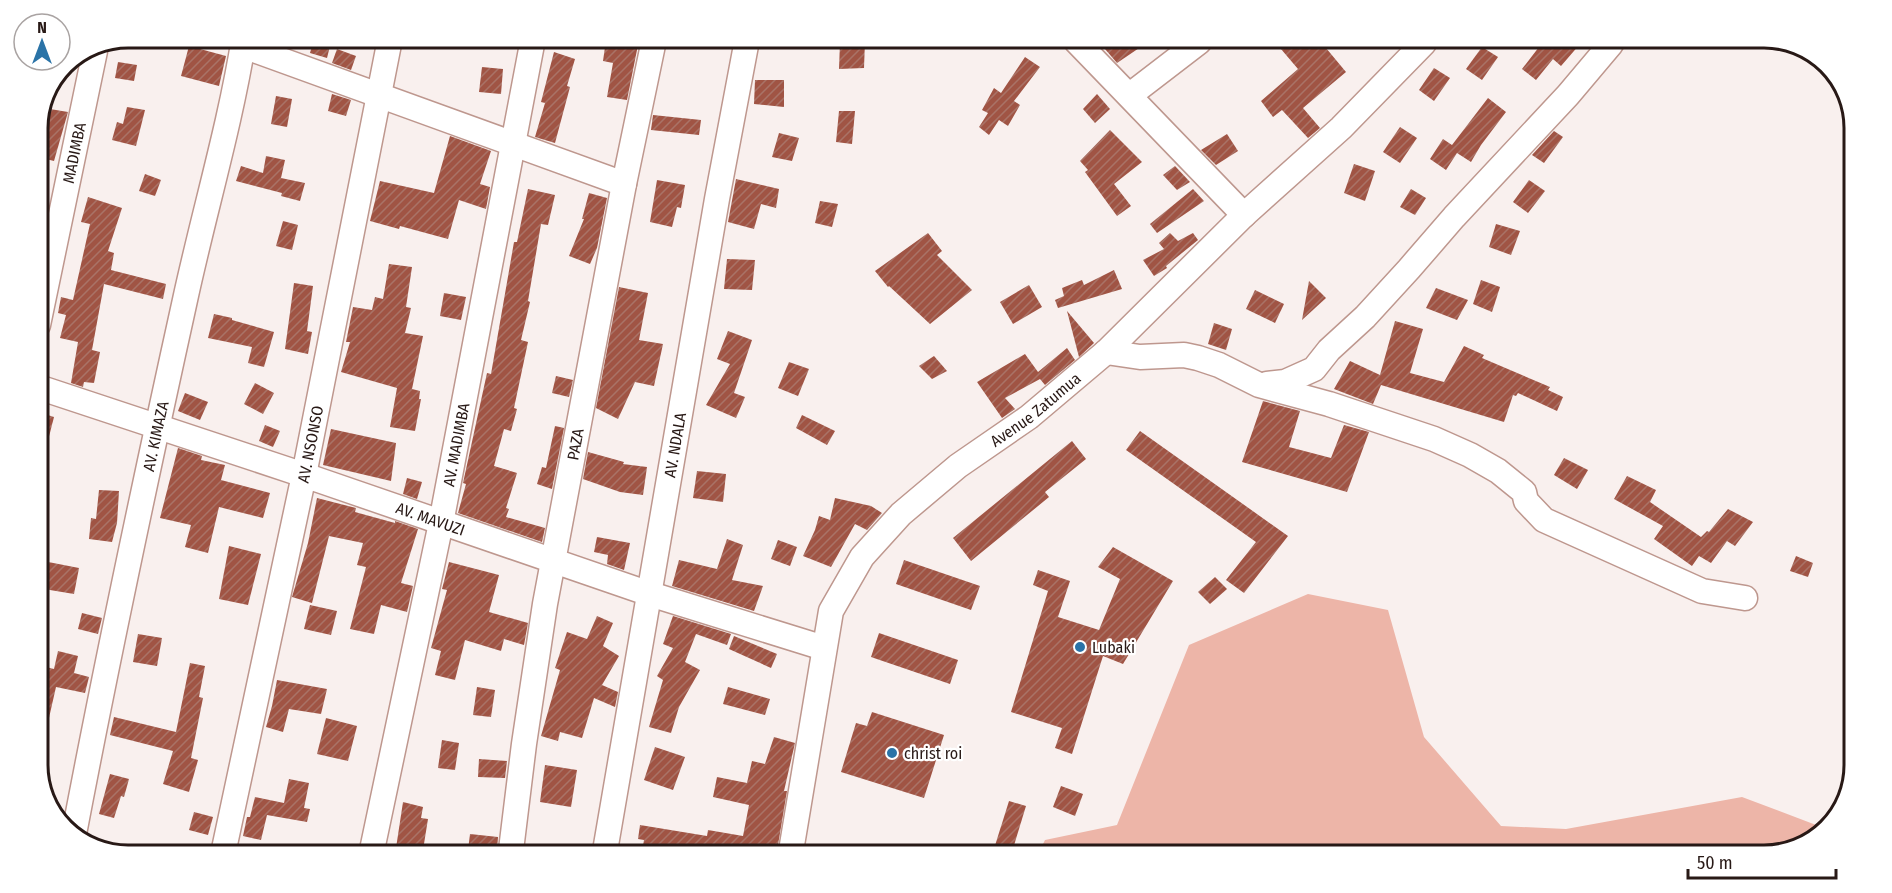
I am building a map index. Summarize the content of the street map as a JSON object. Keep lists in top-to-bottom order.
{
  "streets": {
    "street": [
      "MADIMBA",
      "Avenue Zatumua",
      "AV. KIMAZA",
      "AV. NSONSO",
      "PAZA",
      "AV. MADIMBA",
      "AV. NDALA",
      "AV. MAVUZI"
    ]
  },
  "crossings": [
    ["Avenue Zatumua", "AV. MAVUZI"],
    ["AV. KIMAZA", "AV. MAVUZI"],
    ["AV. NSONSO", "AV. MAVUZI"],
    ["PAZA", "AV. MAVUZI"],
    ["AV. MADIMBA", "AV. MAVUZI"],
    ["AV. NDALA", "AV. MAVUZI"]
  ],
  "places": ["Lubaki", "christ roi"],
  "scale_bar": "50 m",
  "north": "top"
}
